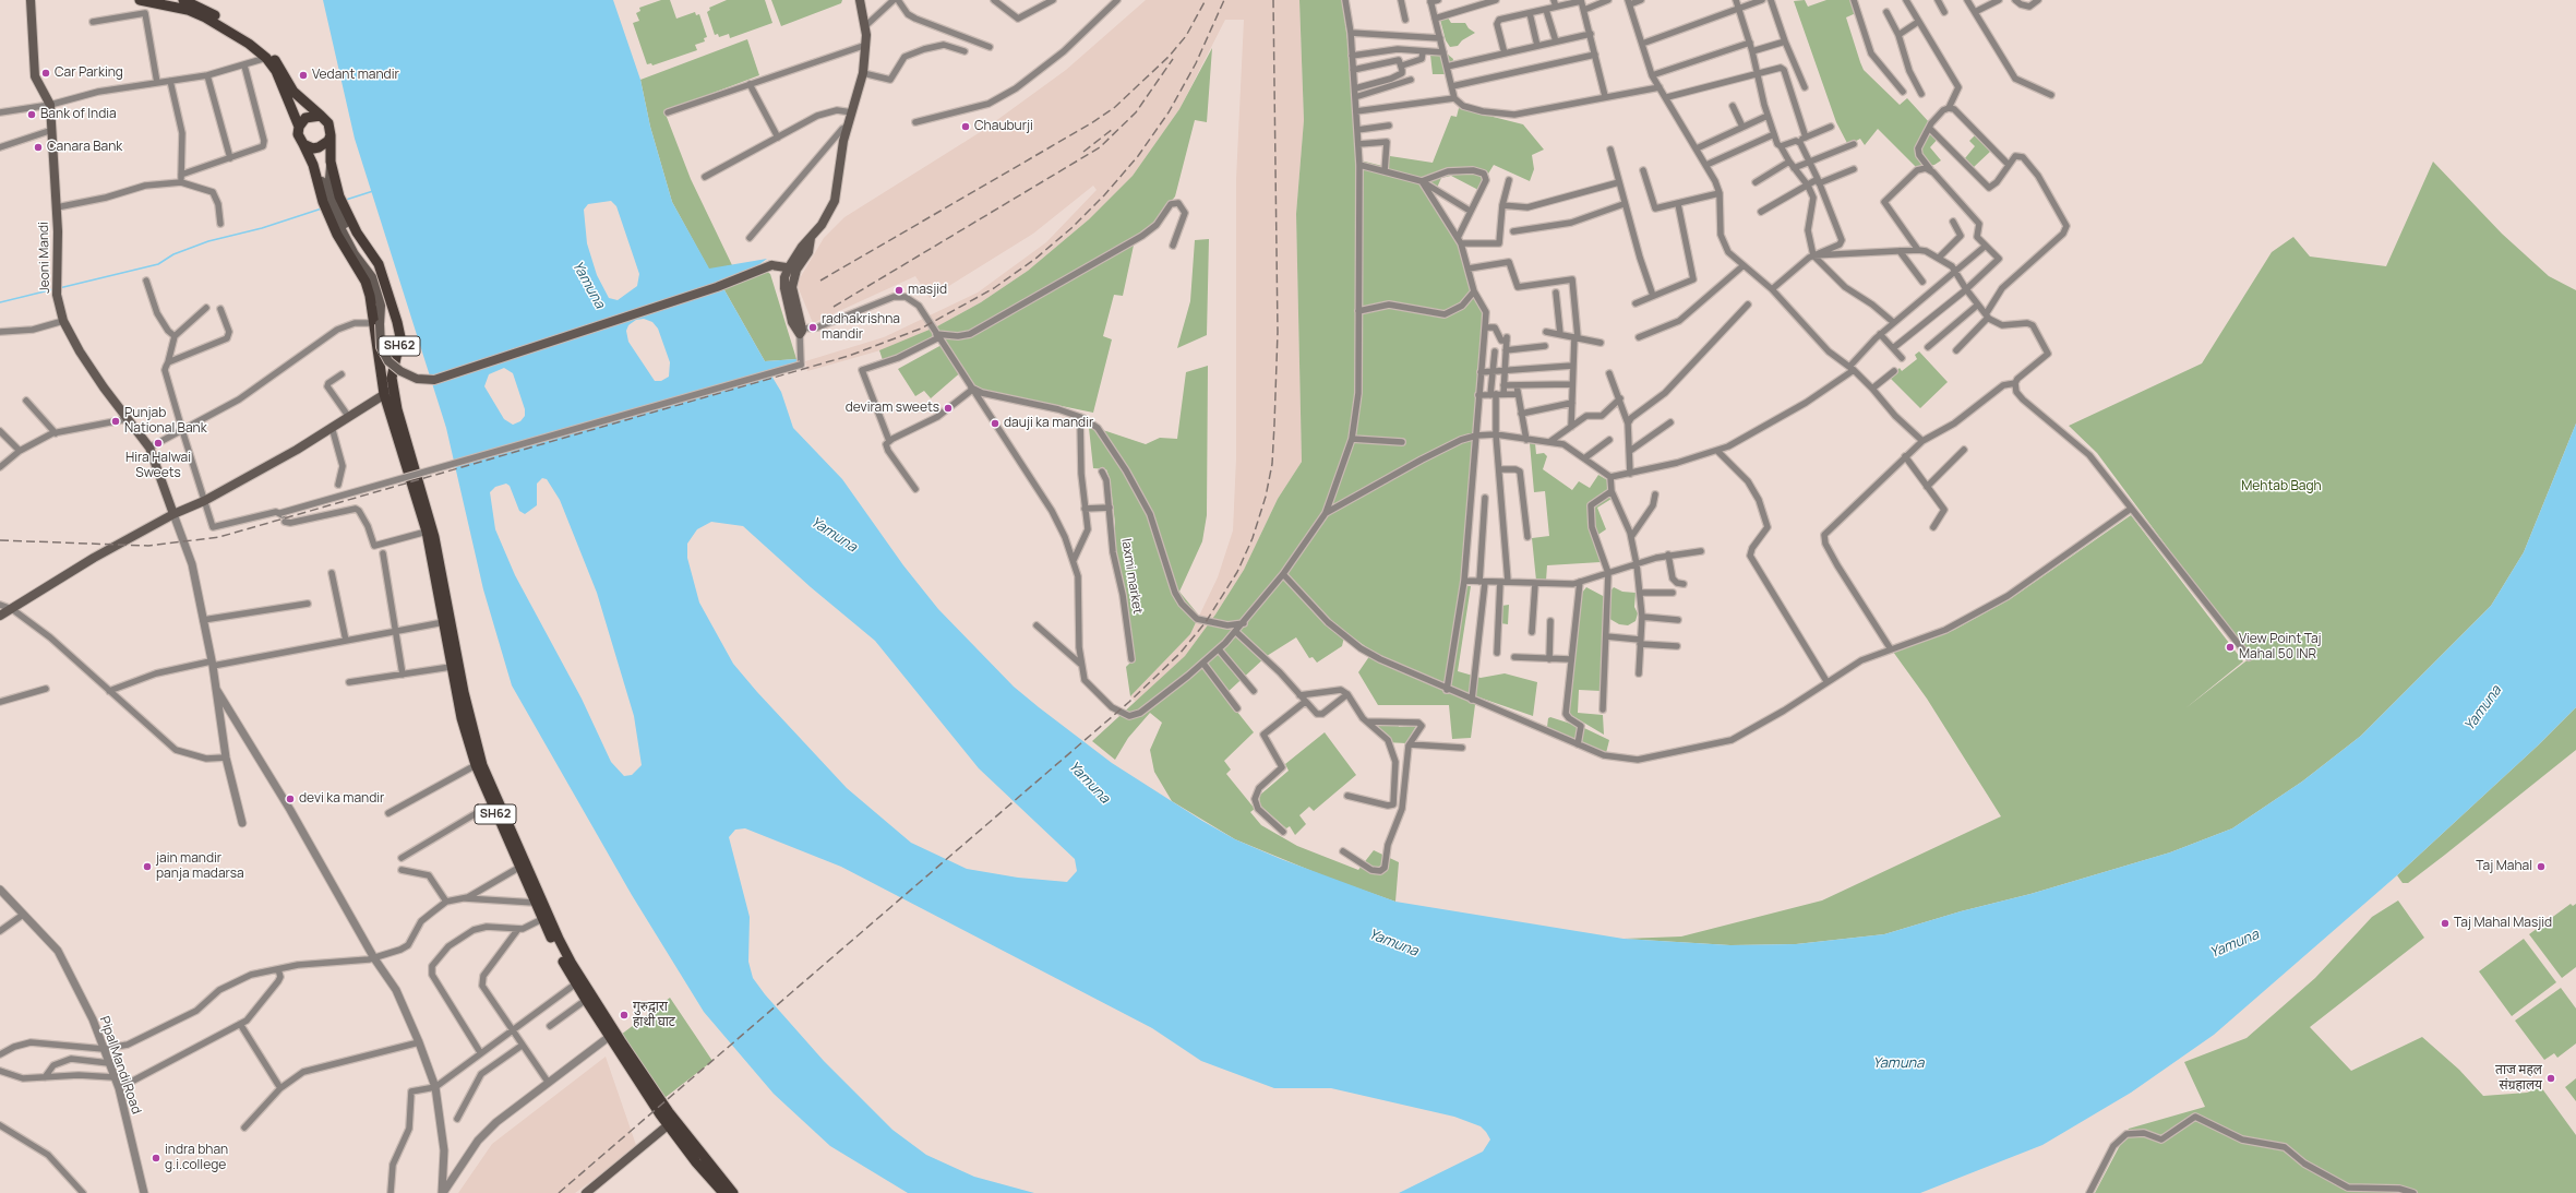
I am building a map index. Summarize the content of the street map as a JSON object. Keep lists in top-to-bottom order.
{
  "streets": {
    "main road": ["Jeoni Mandi", "SH62"],
    "street": ["laxmi market", "Pipal Mandi Road"]
  },
  "water": ["Yamuna"],
  "parks": ["Mehtab Bagh"],
  "places": [
    "Car Parking",
    "Vedant mandir",
    "Bank of India",
    "Chauburji",
    "Canara Bank",
    "masjid",
    "radhakrishna mandir",
    "deviram sweets",
    "Punjab National Bank",
    "dauji ka mandir",
    "Hira Halwai Sweets",
    "View Point Taj Mahal 50 INR",
    "devi ka mandir",
    "jain mandir panja madarsa",
    "Taj Mahal",
    "Taj Mahal Masjid",
    "गुरुद्वारा हाथी घाट",
    "ताज महल संग्रहालय",
    "indra bhan g.i.college"
  ]
}
